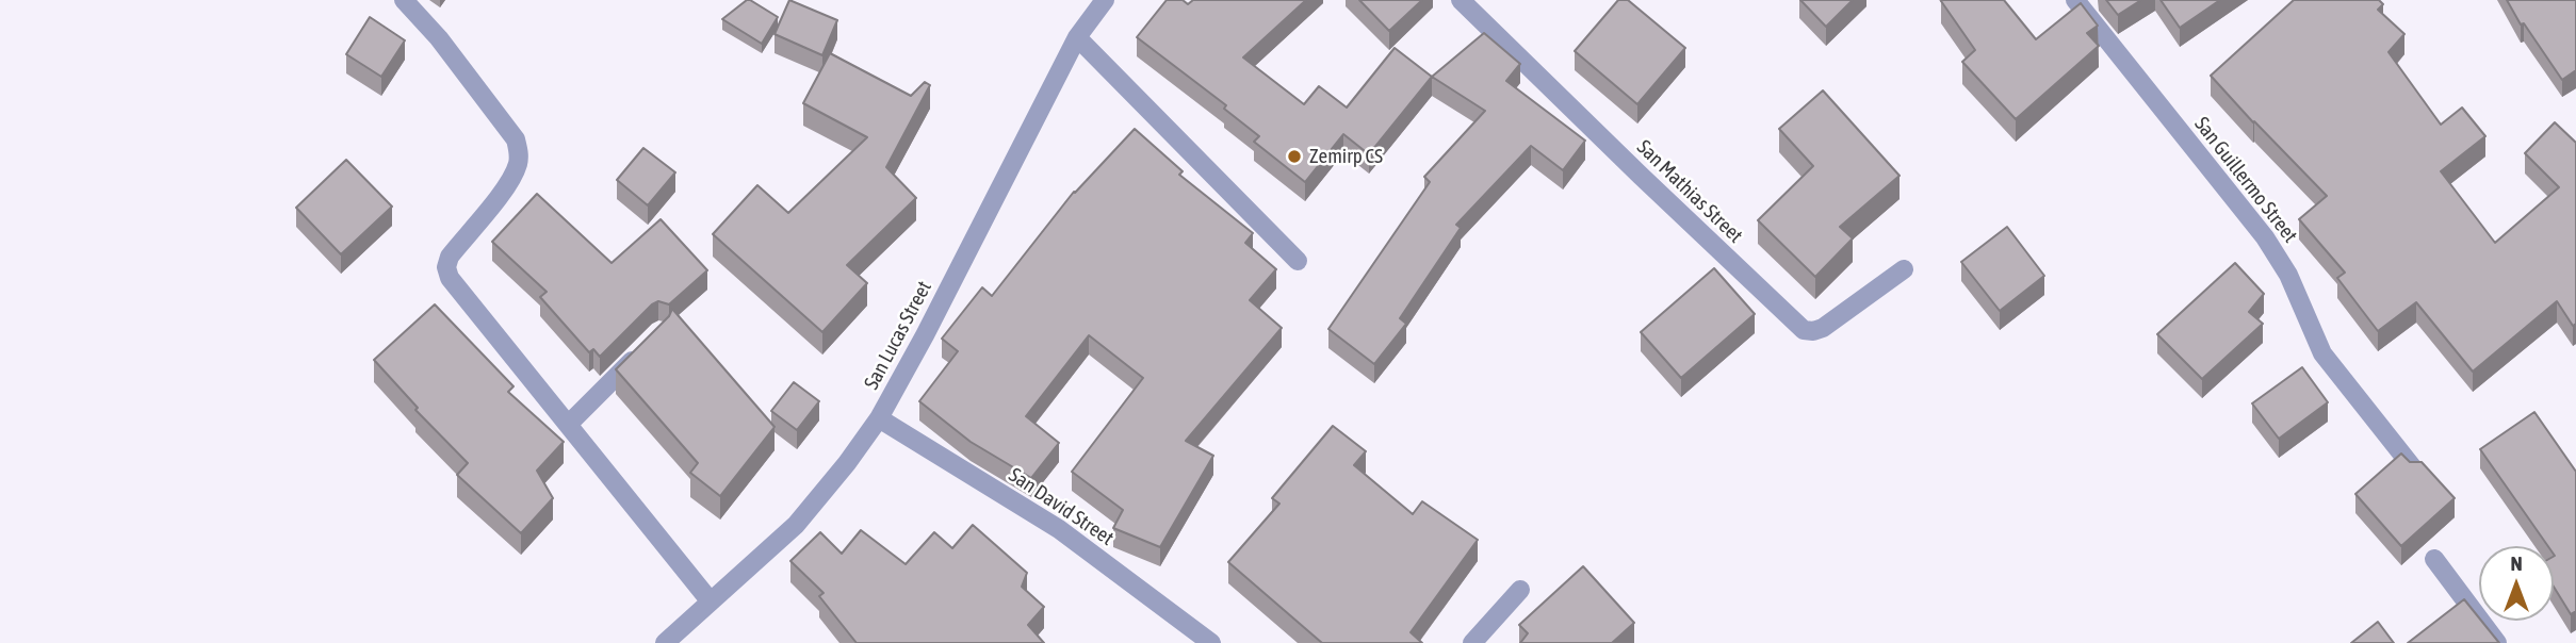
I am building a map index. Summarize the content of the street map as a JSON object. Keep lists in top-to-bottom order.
{
  "streets": {
    "street": [
      "San Guillermo Street",
      "San Mathias Street",
      "San Lucas Street",
      "San David Street"
    ]
  },
  "crossings": [
    ["San Lucas Street", "San David Street"]
  ],
  "places": ["Zemirp CS"],
  "north": "top"
}
